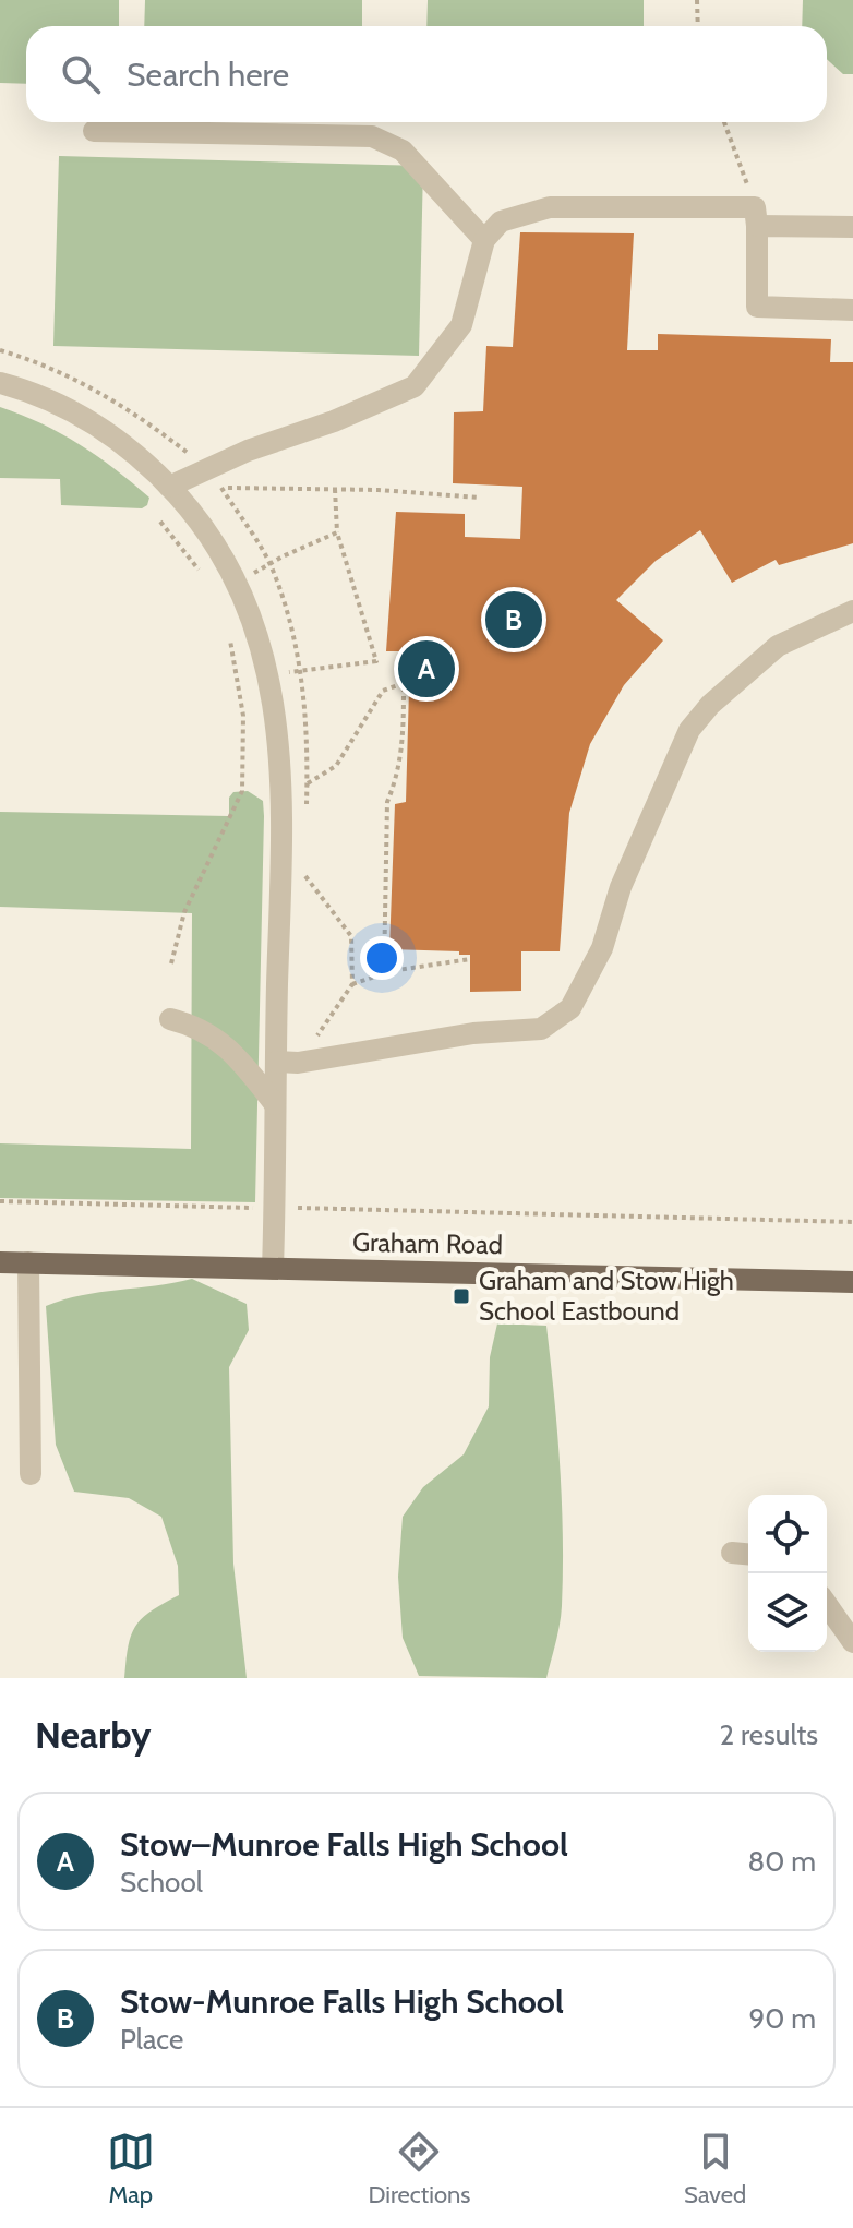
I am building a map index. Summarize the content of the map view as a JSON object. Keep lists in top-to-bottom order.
{
  "streets": {
    "main road": ["Graham Road"]
  },
  "places": {
    "transit": ["Graham and Stow High School Eastbound"]
  },
  "page": {
    "search": "Search here",
    "pins": ["B", "A"],
    "heading": ["Nearby", "2 results"],
    "list": [
      {
        "mark": "A",
        "name": "Stow–Munroe Falls High School",
        "note": "School",
        "value": "80 m"
      },
      {
        "mark": "B",
        "name": "Stow-Munroe Falls High School",
        "note": "Place",
        "value": "90 m"
      }
    ],
    "nav": ["Map", "Directions", "Saved"]
  }
}
